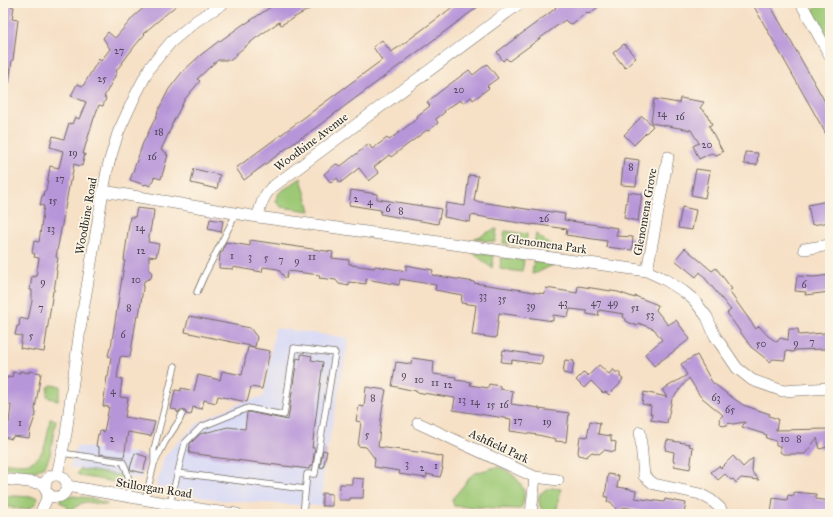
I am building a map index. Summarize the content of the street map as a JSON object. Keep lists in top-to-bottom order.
{
  "streets": {
    "street": [
      "Woodbine Avenue",
      "Glenomena Grove",
      "Woodbine Road",
      "Glenomena Park",
      "Ashfield Park",
      "Stillorgan Road"
    ]
  },
  "crossings": [
    ["Woodbine Avenue", "Glenomena Park"],
    ["Glenomena Grove", "Glenomena Park"],
    ["Woodbine Road", "Stillorgan Road"]
  ],
  "house_numbers": [
    "27",
    "25",
    "20",
    "14",
    "16",
    "18",
    "20",
    "19",
    "16",
    "8",
    "17",
    "2",
    "15",
    "4",
    "6",
    "8",
    "26",
    "14",
    "13",
    "12",
    "1",
    "3",
    "11",
    "5",
    "7",
    "9",
    "10",
    "9",
    "6",
    "33",
    "35",
    "43",
    "47",
    "49",
    "39",
    "7",
    "8",
    "51",
    "53",
    "6",
    "5",
    "7",
    "9",
    "50",
    "9",
    "10",
    "11",
    "12",
    "4",
    "8",
    "63",
    "13",
    "14",
    "15",
    "16",
    "65",
    "17",
    "19",
    "1",
    "5",
    "2",
    "10",
    "8",
    "3",
    "1",
    "2"
  ]
}
